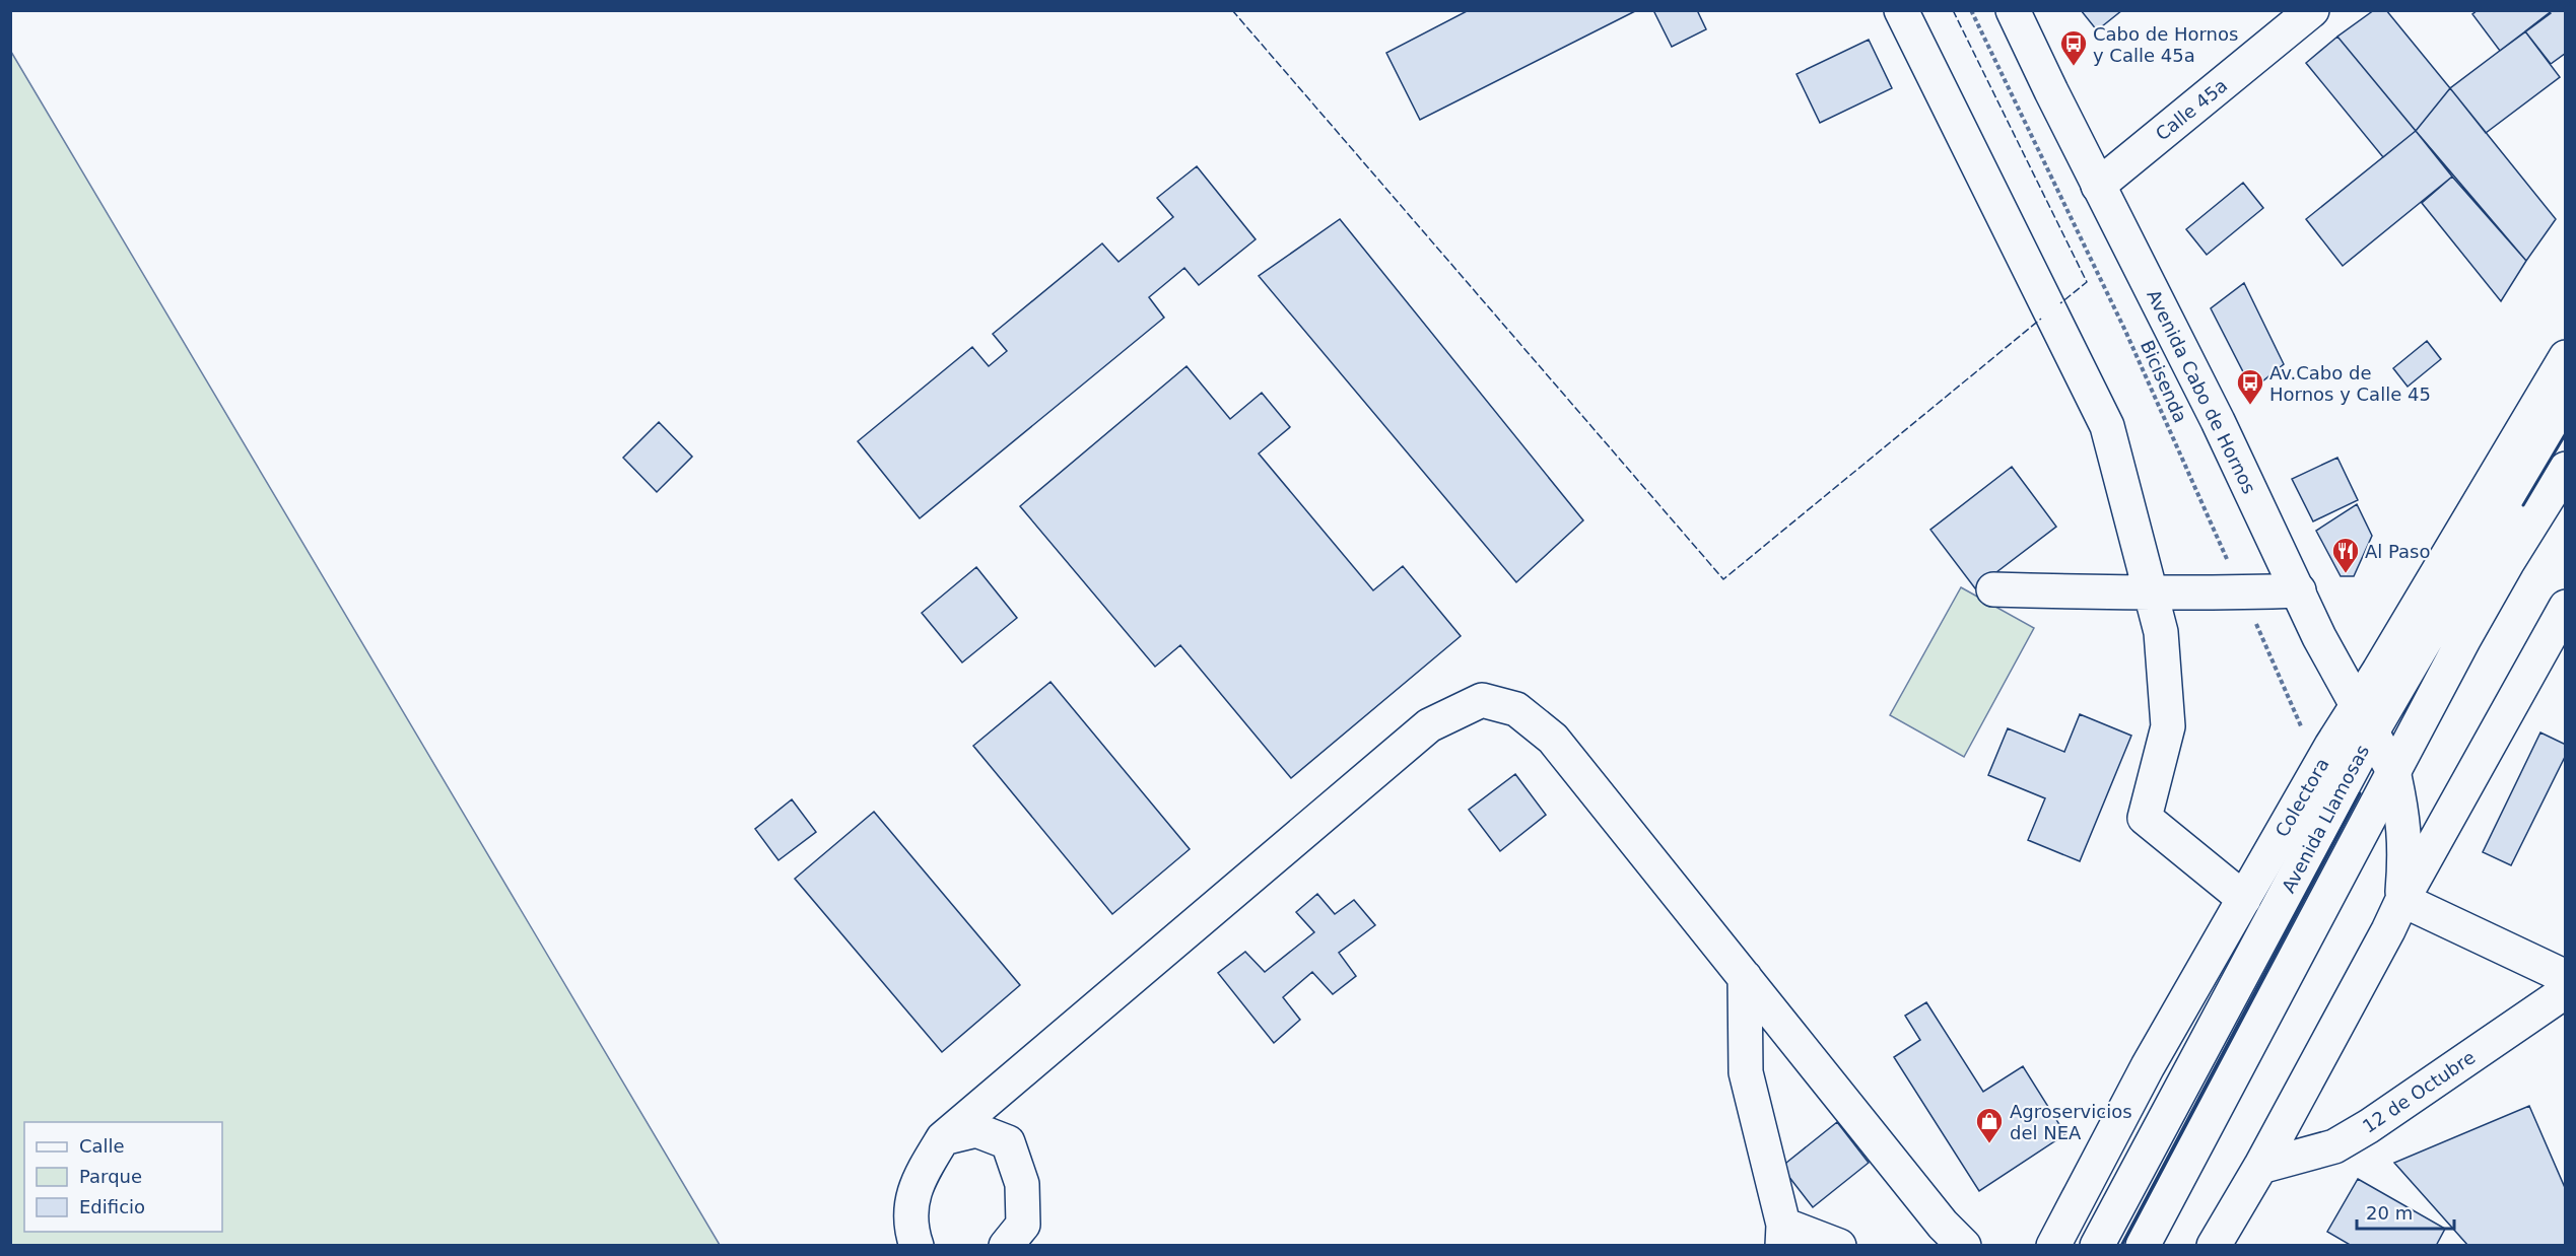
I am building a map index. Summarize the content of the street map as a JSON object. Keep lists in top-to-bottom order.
{
  "streets": {
    "main road": [
      "Calle 45a",
      "Avenida Cabo de Hornos",
      "Colectora",
      "Avenida Llamosas",
      "12 de Octubre"
    ],
    "path": ["Bicisenda"]
  },
  "crossings": [
    ["Calle 45a", "Avenida Cabo de Hornos"],
    ["Bicisenda", "Colectora"],
    ["Avenida Cabo de Hornos", "Colectora"],
    ["Avenida Cabo de Hornos", "Avenida Llamosas"],
    ["Colectora", "Avenida Llamosas"]
  ],
  "places": {
    "bus stop": ["Cabo de Hornos y Calle 45a", "Av.Cabo de Hornos y Calle 45"],
    "restaurant": ["Al Paso"],
    "shop": ["Agroservicios del NEA"]
  },
  "legend": ["Calle", "Parque", "Edificio"],
  "scale_bar": "20 m"
}
